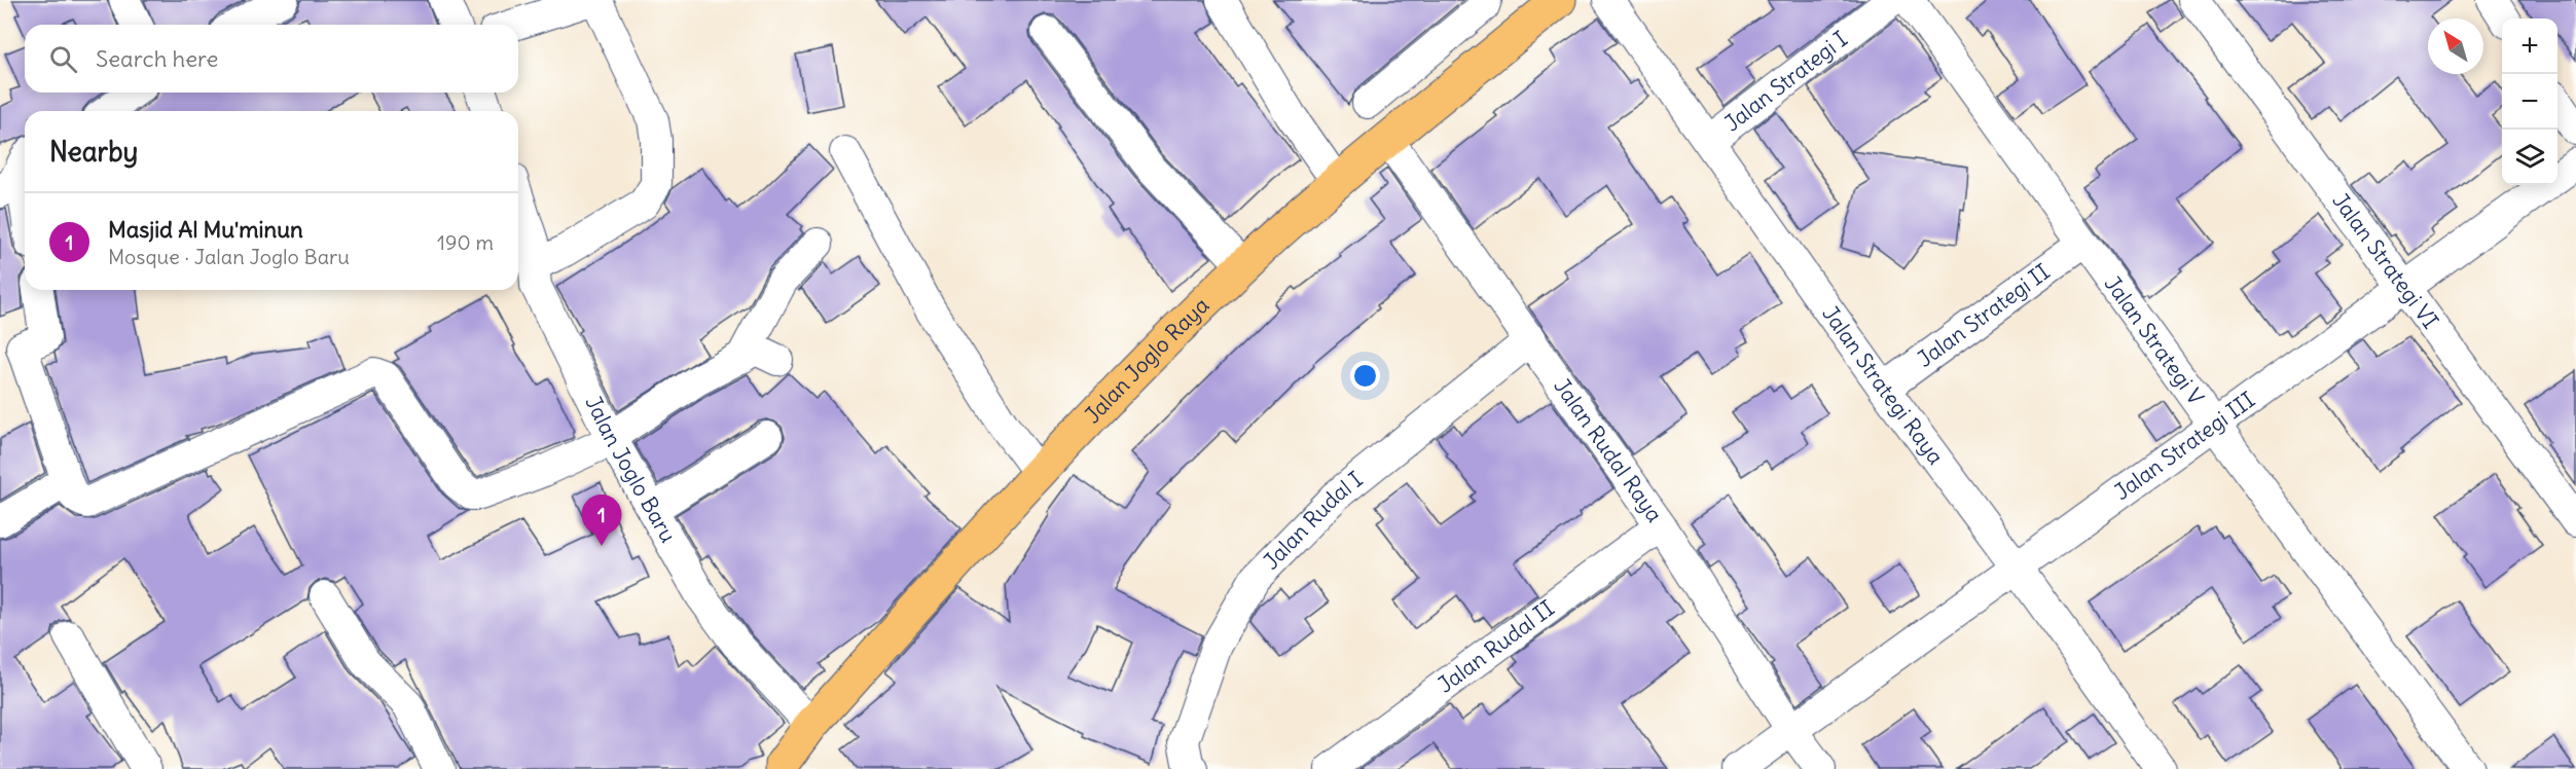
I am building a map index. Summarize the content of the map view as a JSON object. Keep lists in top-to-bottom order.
{
  "streets": {
    "main road": ["Jalan Joglo Raya"],
    "street": [
      "Jalan Strategi I",
      "Jalan Strategi VI",
      "Jalan Strategi II",
      "Jalan Strategi V",
      "Jalan Strategi Raya",
      "Jalan Strategi III",
      "Jalan Rudal Raya",
      "Jalan Joglo Baru",
      "Jalan Rudal I",
      "Jalan Rudal II"
    ]
  },
  "crossings": [
    ["Jalan Strategi I", "Jalan Strategi Raya"],
    ["Jalan Strategi VI", "Jalan Strategi III"],
    ["Jalan Strategi II", "Jalan Strategi V"],
    ["Jalan Strategi II", "Jalan Strategi Raya"],
    ["Jalan Strategi V", "Jalan Strategi III"],
    ["Jalan Joglo Raya", "Jalan Rudal Raya"],
    ["Jalan Joglo Raya", "Jalan Joglo Baru"],
    ["Jalan Strategi Raya", "Jalan Strategi III"],
    ["Jalan Strategi III", "Jalan Rudal Raya"],
    ["Jalan Rudal Raya", "Jalan Rudal I"],
    ["Jalan Rudal Raya", "Jalan Rudal II"]
  ],
  "north": "top left",
  "page": {
    "map_buttons": ["+", "−"],
    "search": "Search here",
    "heading": "Nearby",
    "list": [
      {
        "mark": "1",
        "name": "Masjid Al Mu'minun",
        "note": "Mosque · Jalan Joglo Baru",
        "value": "190 m"
      }
    ],
    "pins": "1"
  }
}
